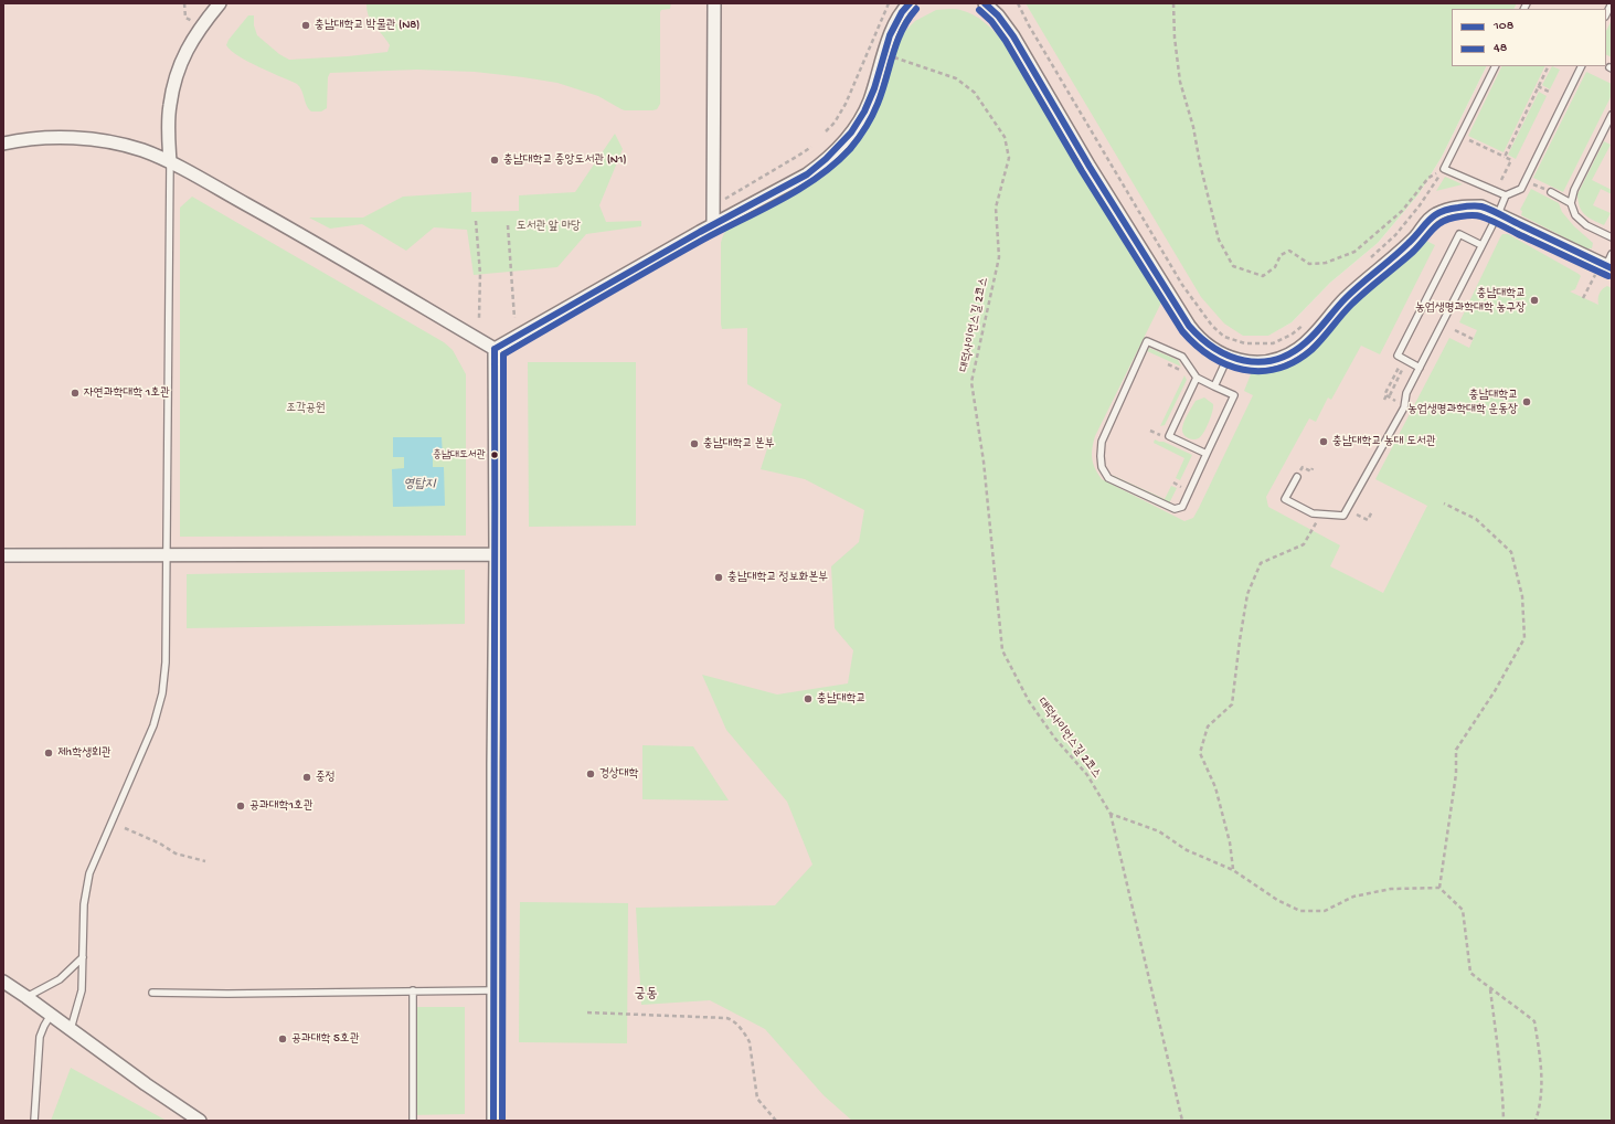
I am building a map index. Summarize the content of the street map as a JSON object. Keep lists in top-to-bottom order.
{
  "streets": {
    "path": ["대덕사이언스길 2코스"]
  },
  "districts": ["궁동"],
  "water": ["영탑지"],
  "parks": ["도서관 앞 마당", "조각공원"],
  "places": [
    "충남대학교 박물관 (N8)",
    "충남대학교 중앙도서관 (N1)",
    "충남대학교 농업생명과학대학 농구장",
    "자연과학대학 1호관",
    "충남대학교 농업생명과학대학 운동장",
    "충남대학교 농대 도서관",
    "충남대학교 본부",
    "충남대도서관",
    "충남대학교 정보화본부",
    "충남대학교",
    "제1학생회관",
    "경상대학",
    "중정",
    "공과대학1호관",
    "공과대학 5호관"
  ],
  "lines": ["transit line 108", "transit line 48"],
  "legend": ["108", "48"]
}
